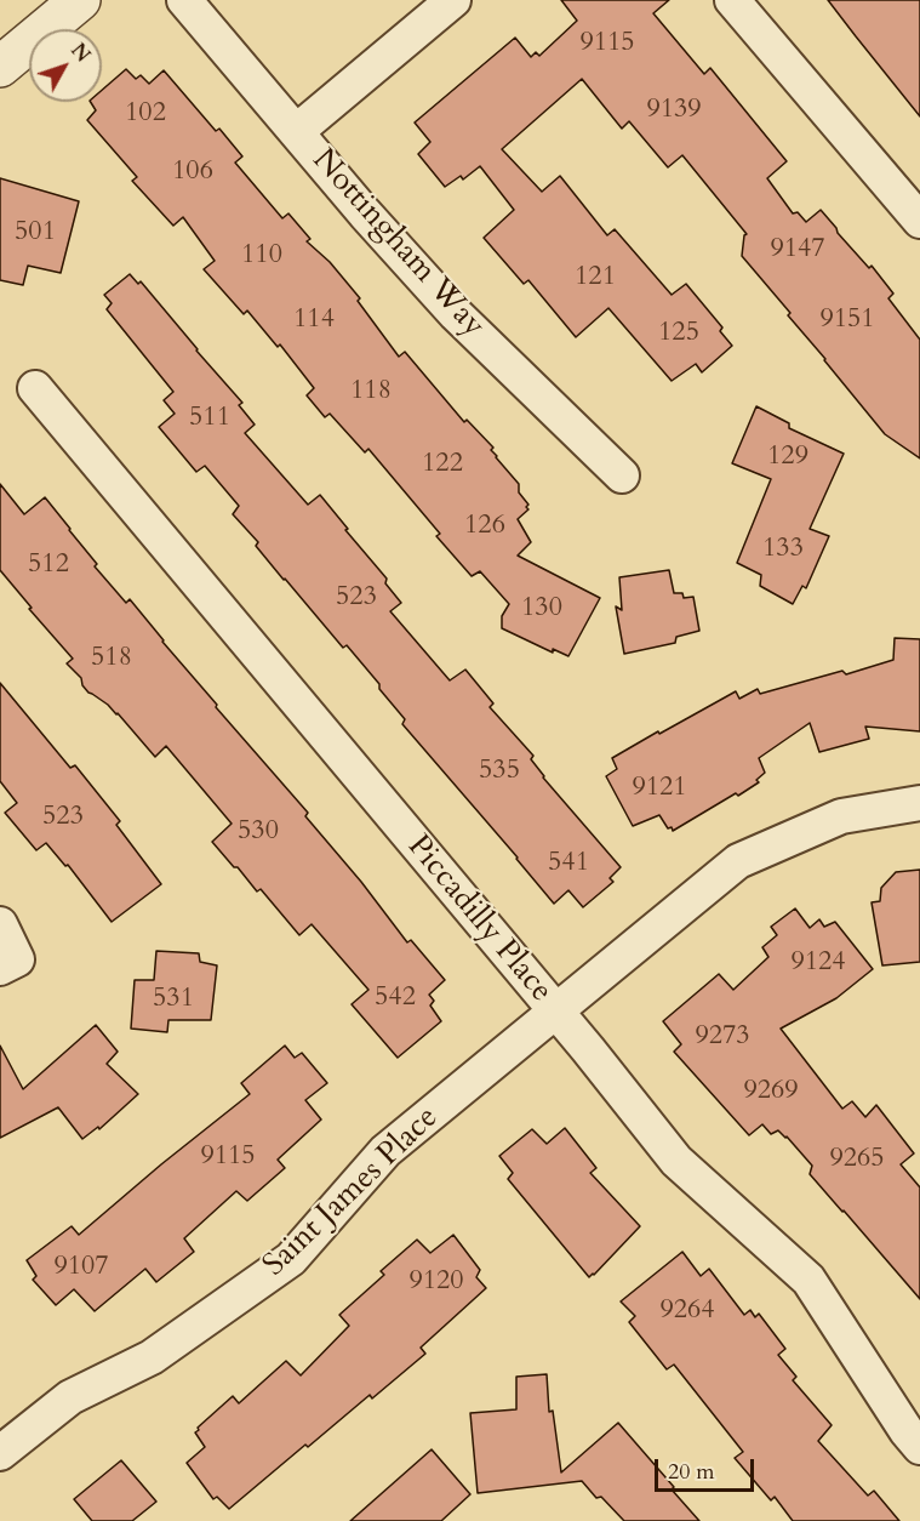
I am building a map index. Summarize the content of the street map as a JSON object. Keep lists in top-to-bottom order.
{
  "streets": {
    "street": ["Nottingham Way", "Piccadilly Place", "Saint James Place"]
  },
  "crossings": [
    ["Piccadilly Place", "Saint James Place"]
  ],
  "house_numbers": [
    "9115",
    "9139",
    "102",
    "106",
    "501",
    "9147",
    "110",
    "121",
    "114",
    "9151",
    "125",
    "118",
    "511",
    "129",
    "122",
    "126",
    "133",
    "512",
    "523",
    "130",
    "518",
    "535",
    "9121",
    "523",
    "530",
    "541",
    "9124",
    "542",
    "531",
    "9273",
    "9269",
    "9115",
    "9265",
    "9107",
    "9120",
    "9264"
  ],
  "scale_bar": "20 m",
  "north": "top right"
}
